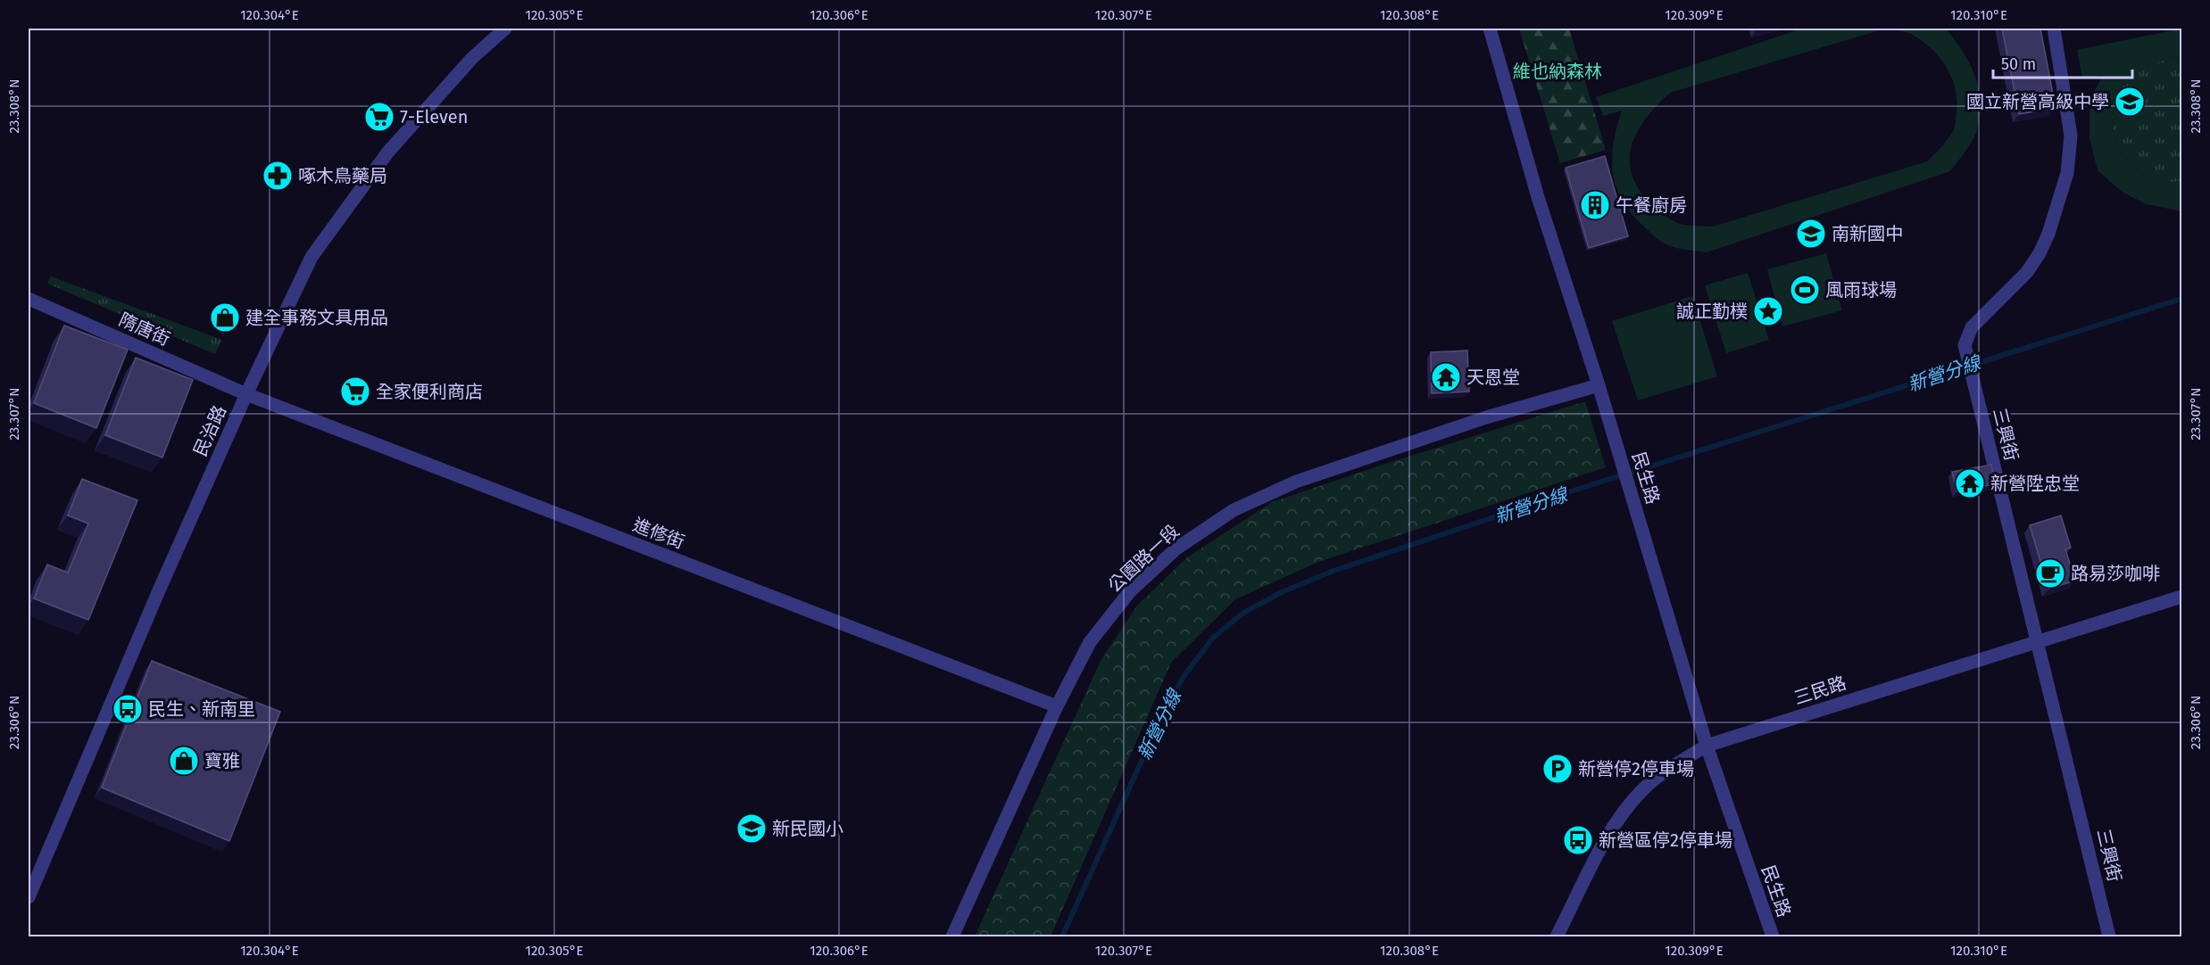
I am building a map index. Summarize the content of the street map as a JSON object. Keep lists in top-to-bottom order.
{
  "streets": {
    "street": [
      "隋唐街",
      "民治路",
      "三興街",
      "民生路",
      "進修街",
      "公園路一段",
      "三民路"
    ]
  },
  "crossings": [
    ["隋唐街", "民治路"],
    ["隋唐街", "進修街"],
    ["民治路", "進修街"],
    ["三興街", "三民路"],
    ["民生路", "公園路一段"],
    ["民生路", "三民路"],
    ["進修街", "公園路一段"]
  ],
  "water": ["新營分線"],
  "parks": ["維也納森林"],
  "places": {
    "school or university": ["國立新營高級中學", "南新國中", "新民國小"],
    "supermarket": ["7-Eleven", "全家便利商店"],
    "pharmacy": ["啄木鳥藥局"],
    "building": ["午餐廚房"],
    "sports": ["風雨球場"],
    "place": ["誠正勤樸"],
    "shop": ["建全事務文具用品", "寶雅"],
    "temple": ["天恩堂", "新營陞忠堂"],
    "cafe": ["路易莎咖啡"],
    "bus stop": ["民生、新南里", "新營區停2停車場"],
    "parking": ["新營停2停車場"]
  },
  "scale_bar": "50 m",
  "coordinates": [
    "120.304°E",
    "120.305°E",
    "120.306°E",
    "120.307°E",
    "120.308°E",
    "120.309°E",
    "120.310°E",
    "23.308°N",
    "23.307°N",
    "23.306°N"
  ]
}
